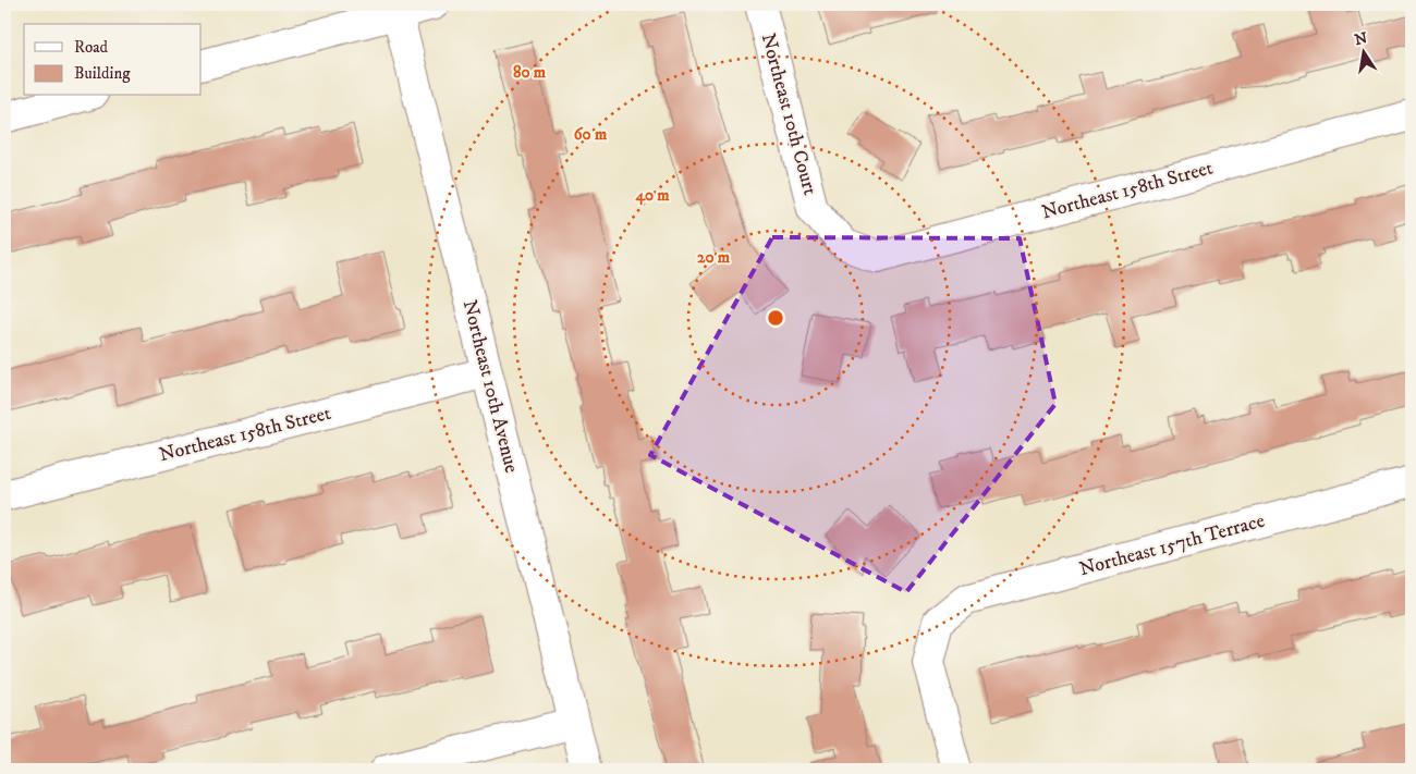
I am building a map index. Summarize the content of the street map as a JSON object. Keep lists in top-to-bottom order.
{
  "streets": {
    "street": [
      "Northeast 10th Court",
      "Northeast 158th Street",
      "Northeast 10th Avenue",
      "Northeast 157th Terrace"
    ]
  },
  "crossings": [
    ["Northeast 10th Court", "Northeast 158th Street"],
    ["Northeast 158th Street", "Northeast 10th Avenue"]
  ],
  "legend": ["Road", "Building"],
  "north": "top",
  "rings": [
    "80 m",
    "60 m",
    "40 m",
    "20 m"
  ]
}
